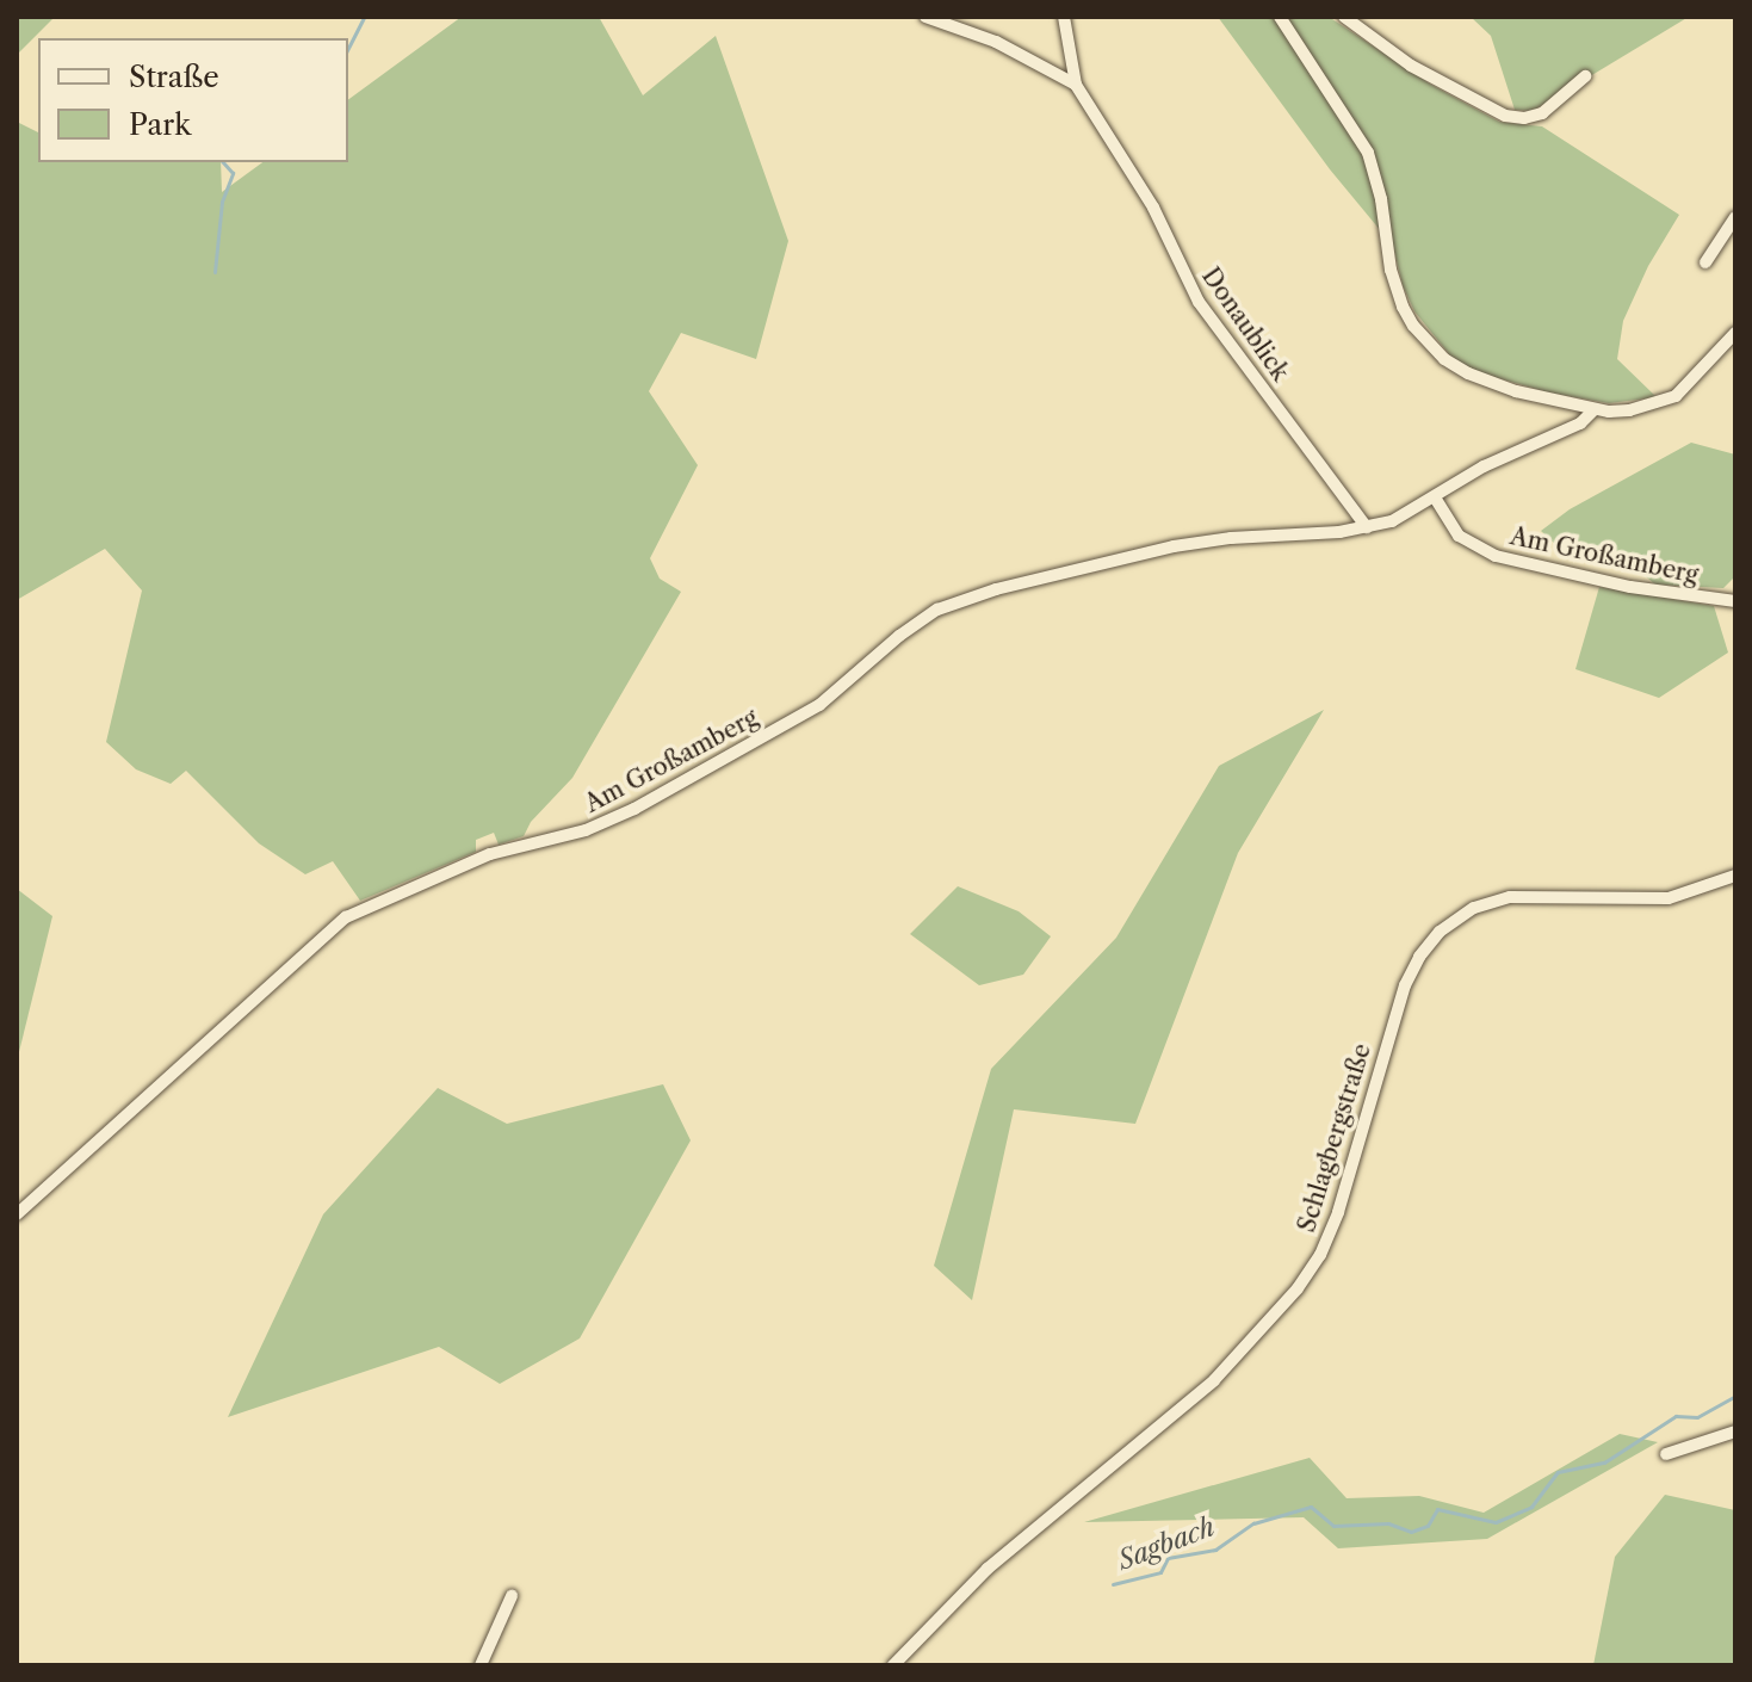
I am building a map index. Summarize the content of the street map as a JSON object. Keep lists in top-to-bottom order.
{
  "streets": {
    "street": ["Donaublick", "Am Großamberg", "Schlagbergstraße"]
  },
  "crossings": [
    ["Donaublick", "Am Großamberg"]
  ],
  "water": ["Sagbach"],
  "legend": ["Straße", "Park"]
}
